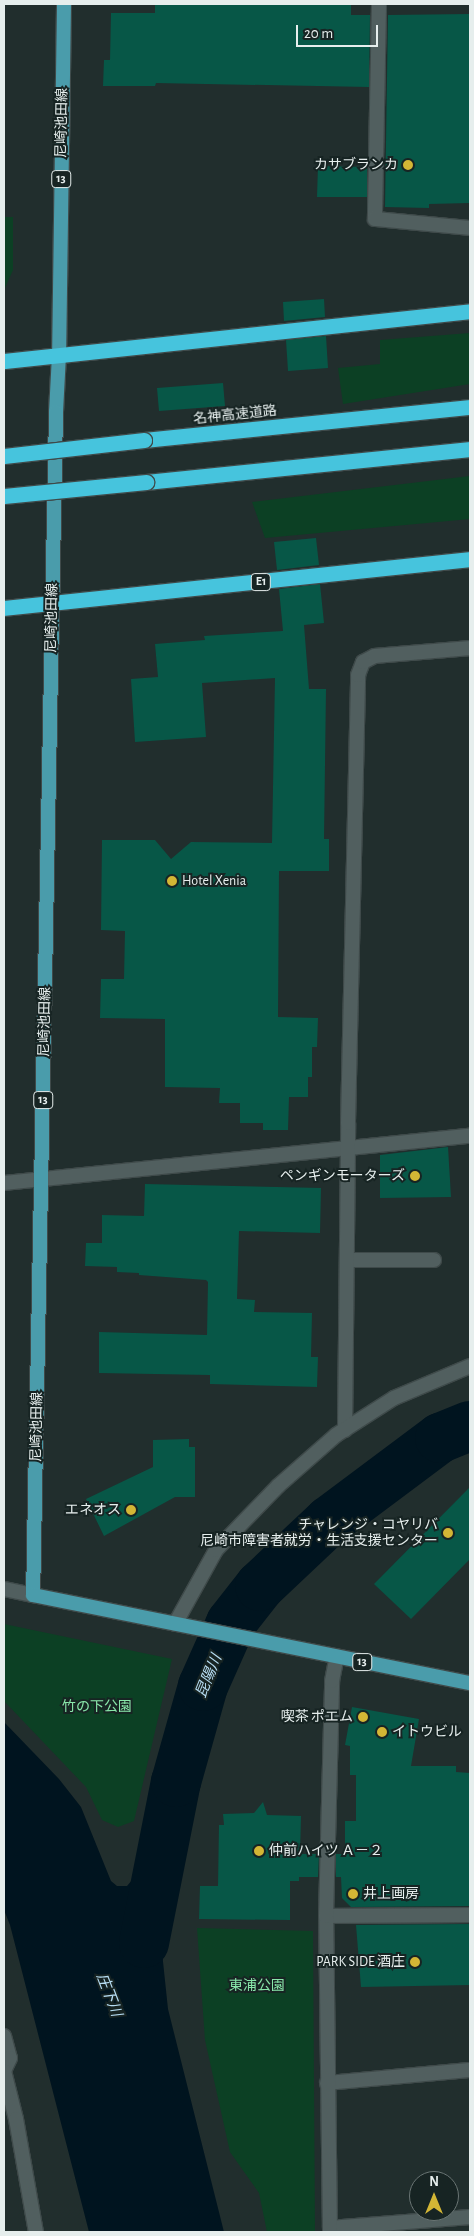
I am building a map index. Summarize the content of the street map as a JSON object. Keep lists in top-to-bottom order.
{
  "streets": {
    "highway": ["名神高速道路", "E1"],
    "main road": ["尼崎池田線", "13"]
  },
  "crossings": [
    ["尼崎池田線", "13"],
    ["尼崎池田線", "E1"]
  ],
  "water": ["昆陽川", "庄下川"],
  "parks": ["竹の下公園", "東浦公園"],
  "places": [
    "カサブランカ",
    "Hotel Xenia",
    "ペンギンモーターズ",
    "エネオス",
    "チャレンジ・コヤリバ 尼崎市障害者就労・生活支援センター",
    "喫茶 ポエム",
    "イトウビル",
    "仲前ハイツ Ａ－２",
    "井上画房",
    "PARK SIDE 酒庄"
  ],
  "scale_bar": "20 m",
  "north": "top"
}
